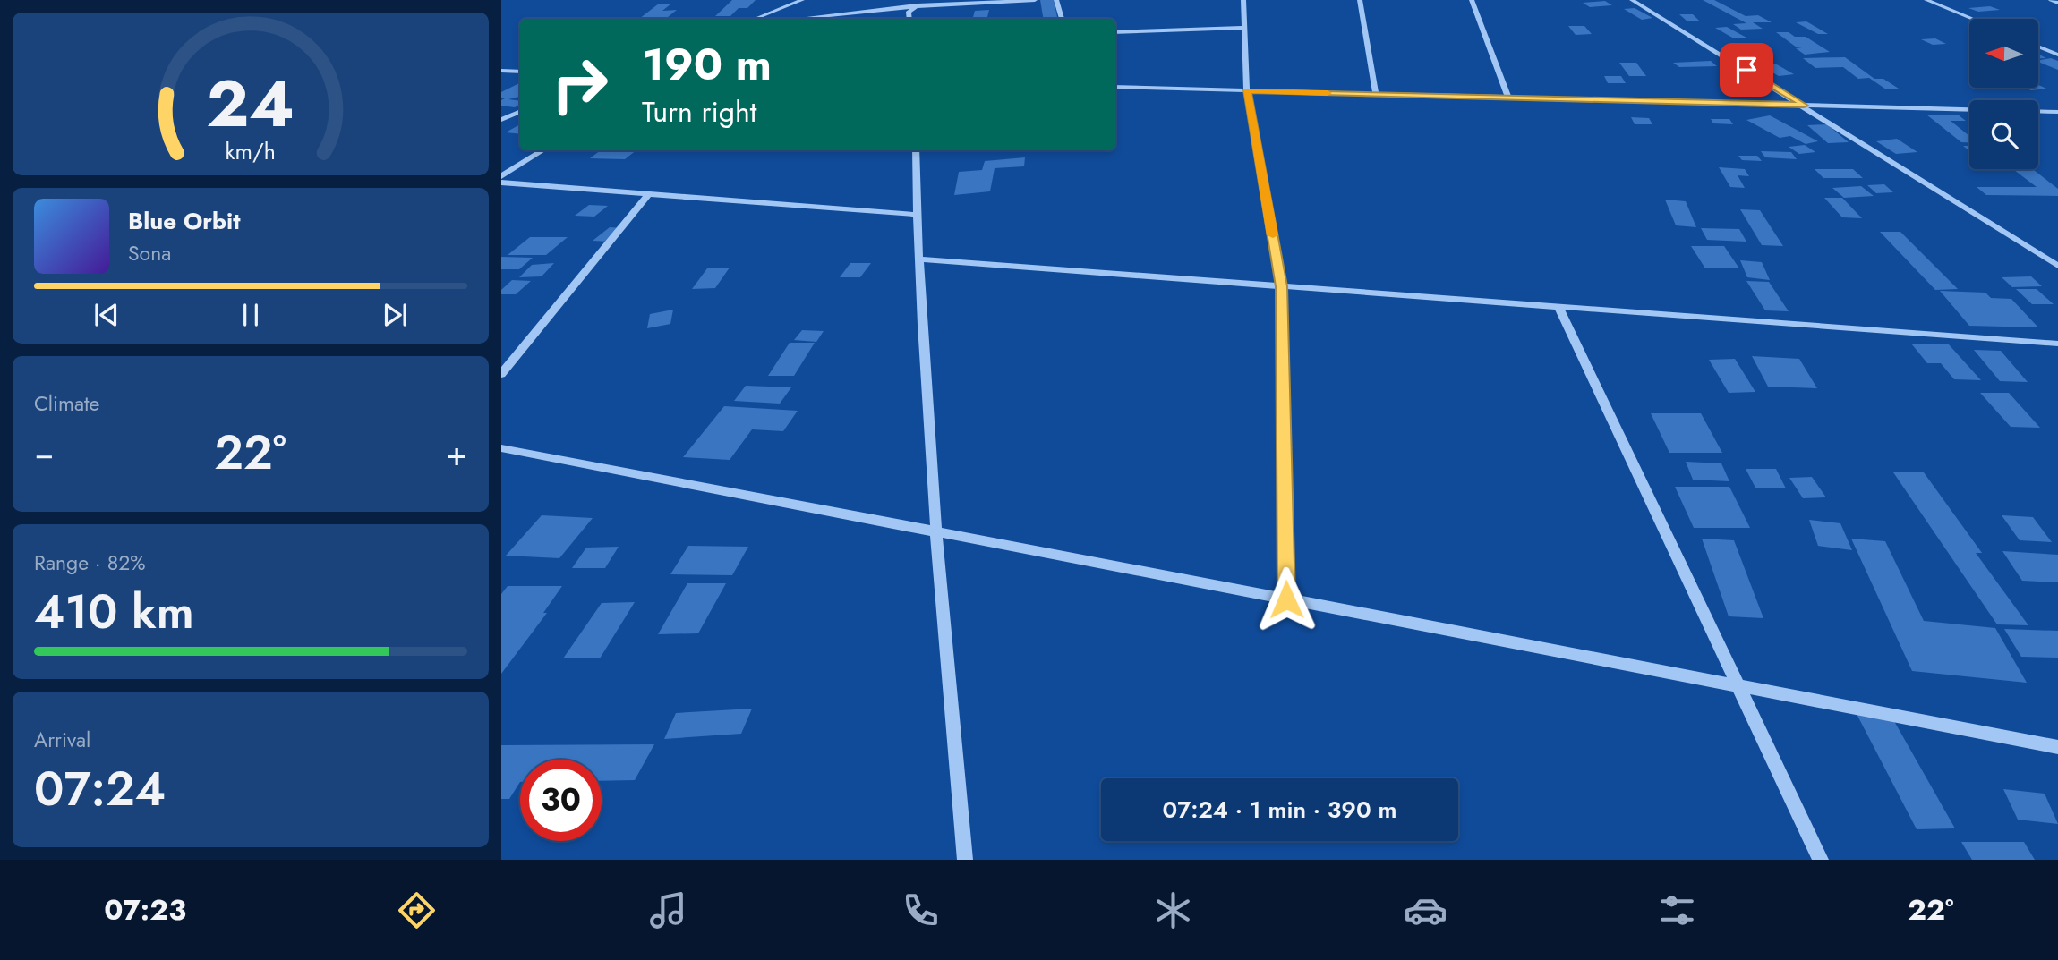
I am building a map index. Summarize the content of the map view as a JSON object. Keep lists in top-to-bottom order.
{
  "north": "left",
  "page": {
    "turn": ["190 m", "Turn right"],
    "song": ["Blue Orbit", "Sona"],
    "tile": [
      "Climate",
      ["Range · 82%", "410 km"],
      ["Arrival", "07:24"]
    ],
    "heat": ["−", "22°", "+"],
    "limit": "30",
    "trip": "07:24 · 1 min · 390 m",
    "tabs": ["07:23", "22°"],
    "gauge": ["24", "km/h"]
  }
}
